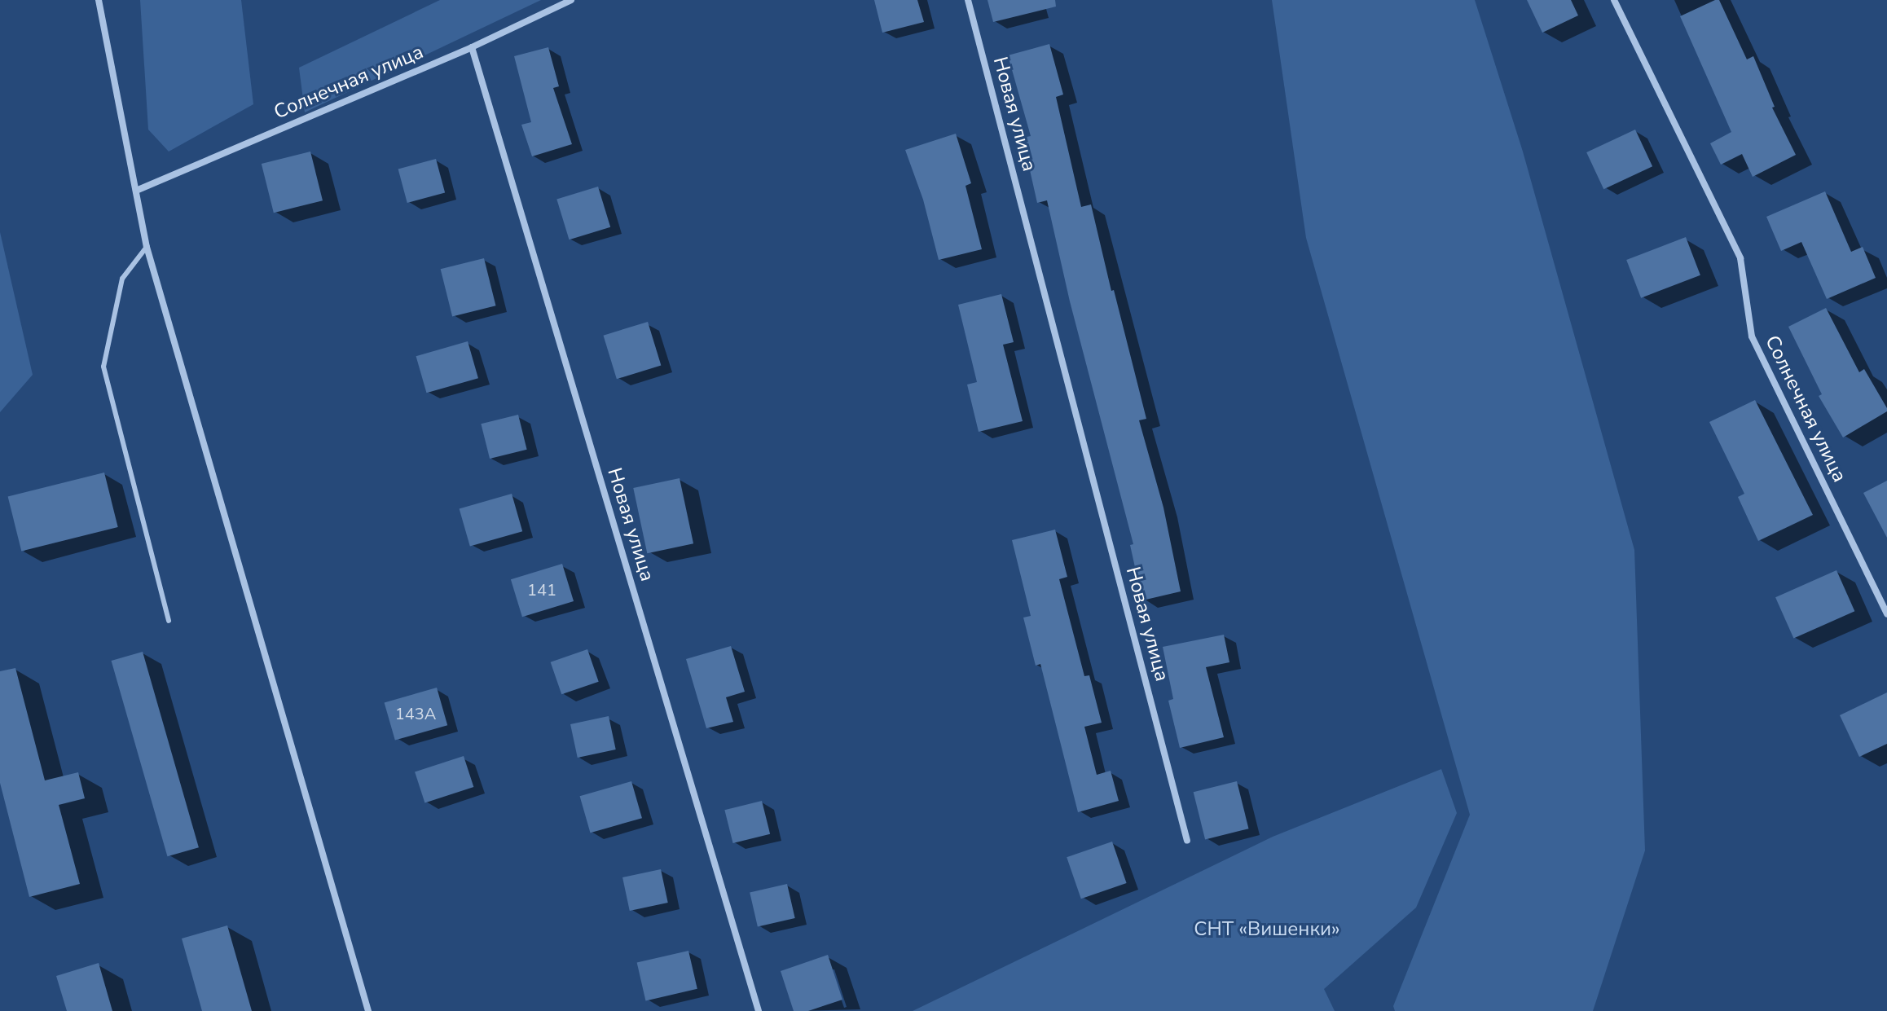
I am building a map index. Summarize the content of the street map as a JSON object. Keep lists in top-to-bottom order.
{
  "streets": {
    "street": ["Солнечная улица", "Новая улица"]
  },
  "crossings": [
    ["Солнечная улица", "Новая улица"]
  ],
  "parks": ["СНТ «Вишенки»"],
  "house_numbers": ["141", "143А"]
}
